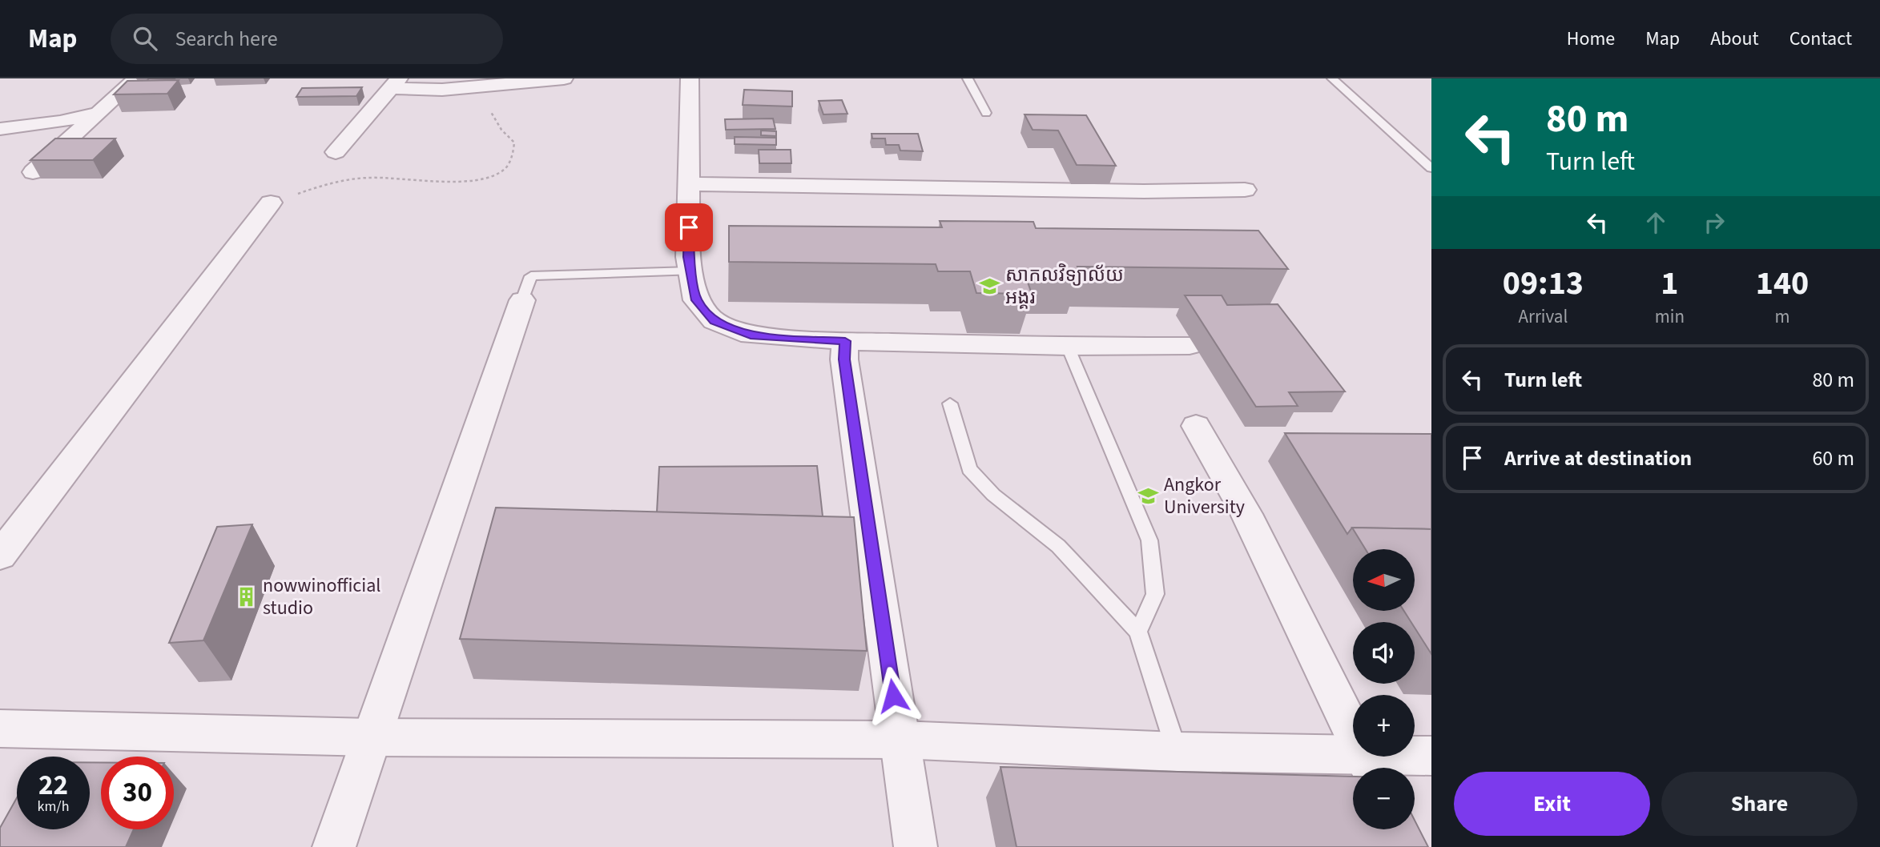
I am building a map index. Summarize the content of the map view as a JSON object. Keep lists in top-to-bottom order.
{
  "places": {
    "school or university": ["សាកលវិទ្យាល័យ អង្គរ", "Angkor University"],
    "building": ["nowwinofficial studio"]
  },
  "north": "left",
  "page": {
    "header": "Map",
    "search": "Search here",
    "nav": [
      "Home",
      "Map",
      "About",
      "Contact"
    ],
    "turn": ["80 m", "Turn left"],
    "eta": [
      "09:13",
      "Arrival",
      "1",
      "min",
      "140",
      "m"
    ],
    "list": [
      {
        "name": "Turn left",
        "value": "80 m"
      },
      {
        "name": "Arrive at destination",
        "value": "60 m"
      }
    ],
    "map_buttons": ["+", "−"],
    "speed": "22 km/h",
    "limit": "30",
    "buttons": ["Exit", "Share"]
  }
}
